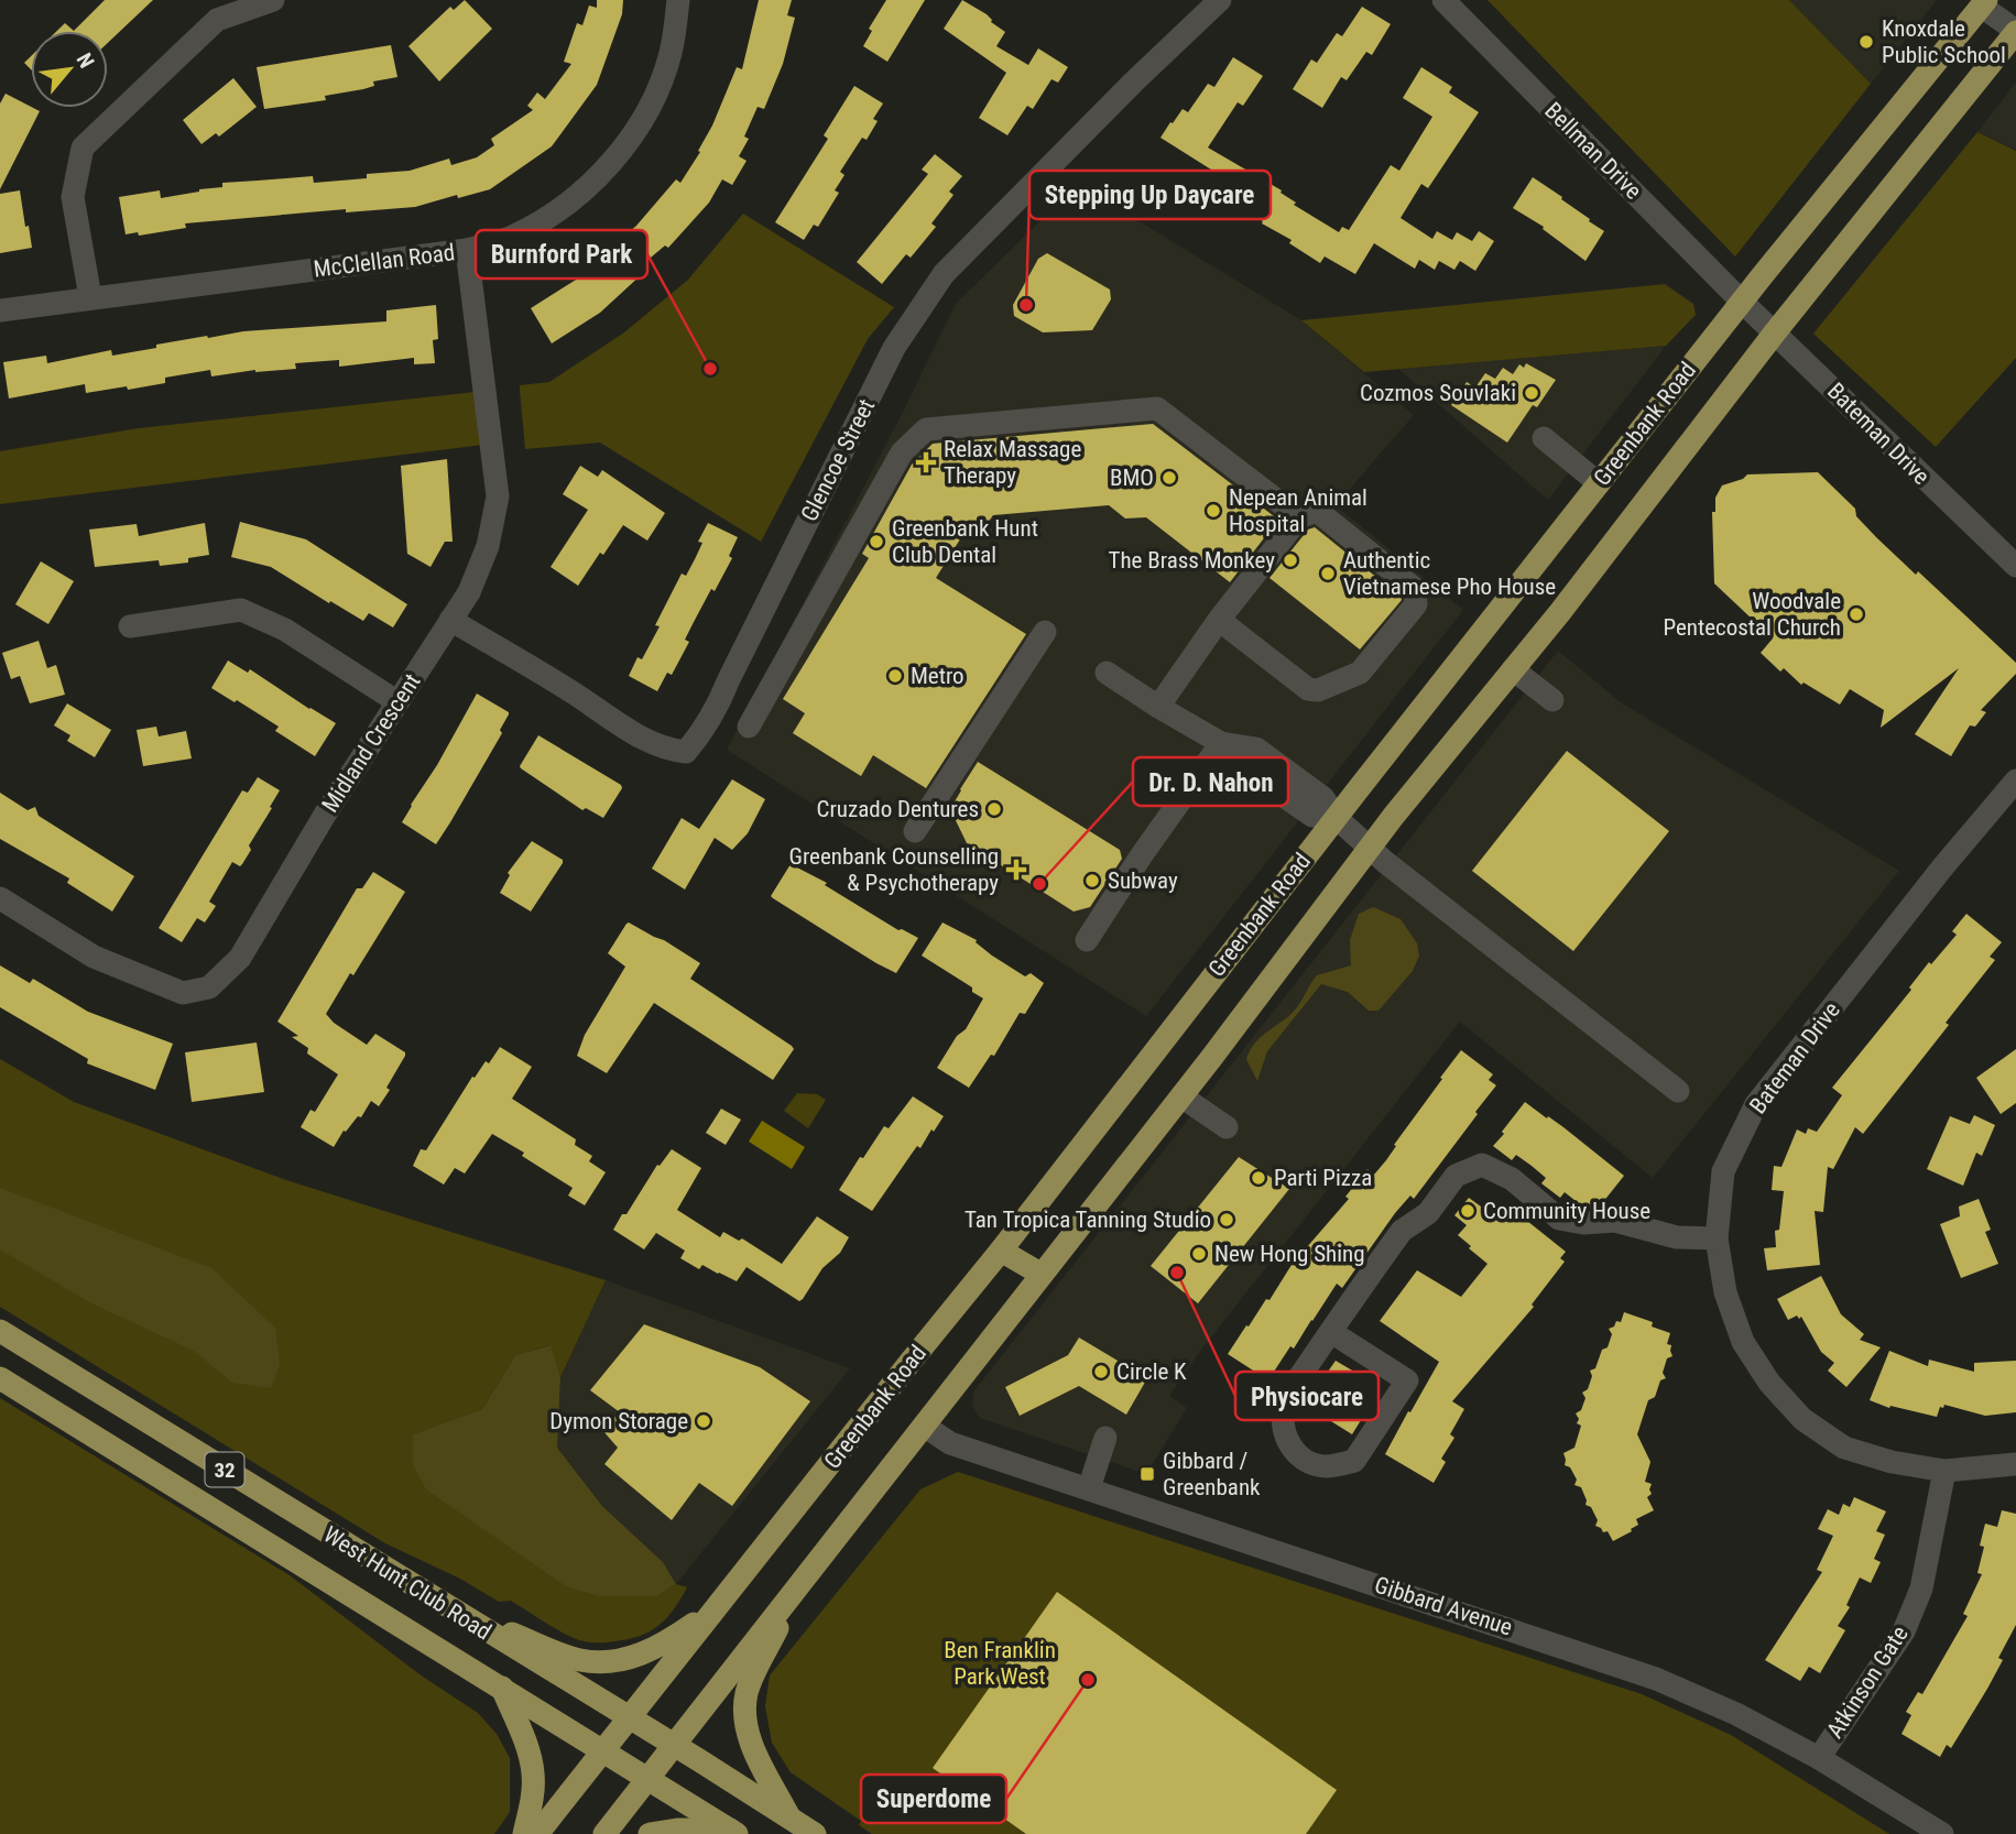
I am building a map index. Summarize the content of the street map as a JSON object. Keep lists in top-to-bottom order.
{
  "streets": {
    "main road": ["Greenbank Road", "32", "West Hunt Club Road"],
    "street": [
      "Bellman Drive",
      "McClellan Road",
      "Bateman Drive",
      "Glencoe Street",
      "Midland Crescent",
      "Gibbard Avenue",
      "Atkinson Gate"
    ]
  },
  "crossings": [
    ["Bellman Drive", "Greenbank Road"],
    ["Bellman Drive", "Bateman Drive"],
    ["McClellan Road", "Midland Crescent"],
    ["Greenbank Road", "Bateman Drive"],
    ["Greenbank Road", "West Hunt Club Road"],
    ["Greenbank Road", "Gibbard Avenue"],
    ["Bateman Drive", "Atkinson Gate"],
    ["Glencoe Street", "Midland Crescent"],
    ["Gibbard Avenue", "Atkinson Gate"]
  ],
  "parks": ["Ben Franklin Park West"],
  "places": {
    "other": [
      "Knoxdale Public School",
      "Stepping Up Daycare",
      "Burnford Park",
      "Cozmos Souvlaki",
      "BMO",
      "Nepean Animal Hospital",
      "Greenbank Hunt Club Dental",
      "The Brass Monkey",
      "Authentic Vietnamese Pho House",
      "Woodvale Pentecostal Church",
      "Metro",
      "Cruzado Dentures",
      "Subway",
      "Dr. D. Nahon",
      "Parti Pizza",
      "Community House",
      "Tan Tropica Tanning Studio",
      "New Hong Shing",
      "Physiocare",
      "Circle K",
      "Dymon Storage",
      "Superdome"
    ],
    "health": ["Relax Massage Therapy", "Greenbank Counselling & Psychotherapy"],
    "transit": ["Gibbard / Greenbank"]
  },
  "north": "top right"
}
